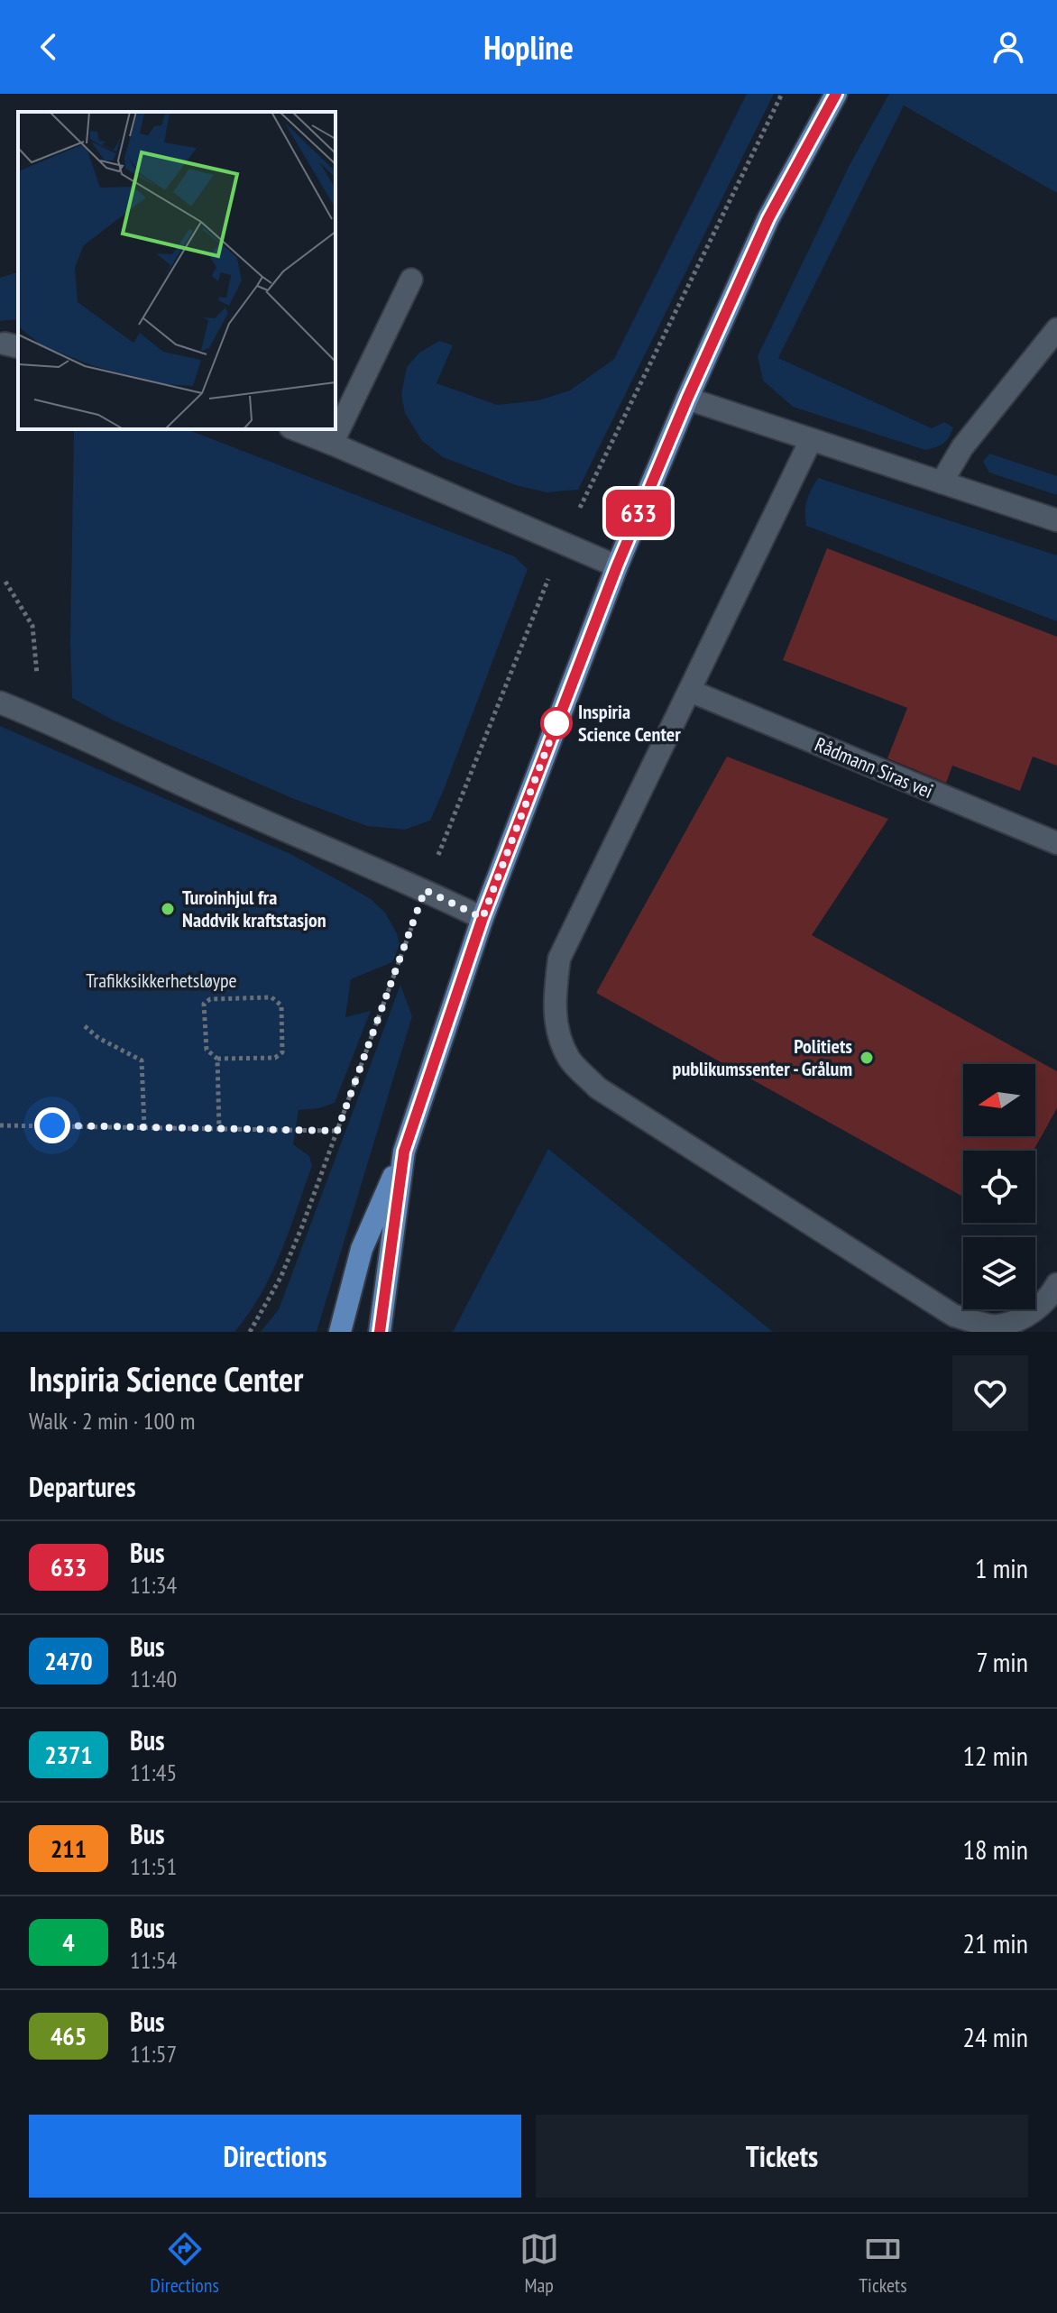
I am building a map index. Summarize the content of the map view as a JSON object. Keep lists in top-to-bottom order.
{
  "streets": {
    "street": ["Rådmann Siras vei"]
  },
  "parks": ["Trafikksikkerhetsløype"],
  "places": ["Inspiria Science Center", "Turoinhjul fra Naddvik kraftstasjon", "Politiets publikumssenter - Grålum"],
  "lines": ["bus line 633"],
  "north": "left",
  "page": {
    "header": "Hopline",
    "on_map": "633",
    "heading": [
      ["Inspiria Science Center", "Walk · 2 min · 100 m"],
      "Departures"
    ],
    "list": [
      {
        "mark": "633",
        "name": "Bus",
        "note": "11:34",
        "value": "1 min"
      },
      {
        "mark": "2470",
        "name": "Bus",
        "note": "11:40",
        "value": "7 min"
      },
      {
        "mark": "2371",
        "name": "Bus",
        "note": "11:45",
        "value": "12 min"
      },
      {
        "mark": "211",
        "name": "Bus",
        "note": "11:51",
        "value": "18 min"
      },
      {
        "mark": "4",
        "name": "Bus",
        "note": "11:54",
        "value": "21 min"
      },
      {
        "mark": "465",
        "name": "Bus",
        "note": "11:57",
        "value": "24 min"
      }
    ],
    "buttons": ["Directions", "Tickets"],
    "tabs": ["Directions", "Map", "Tickets"]
  }
}
